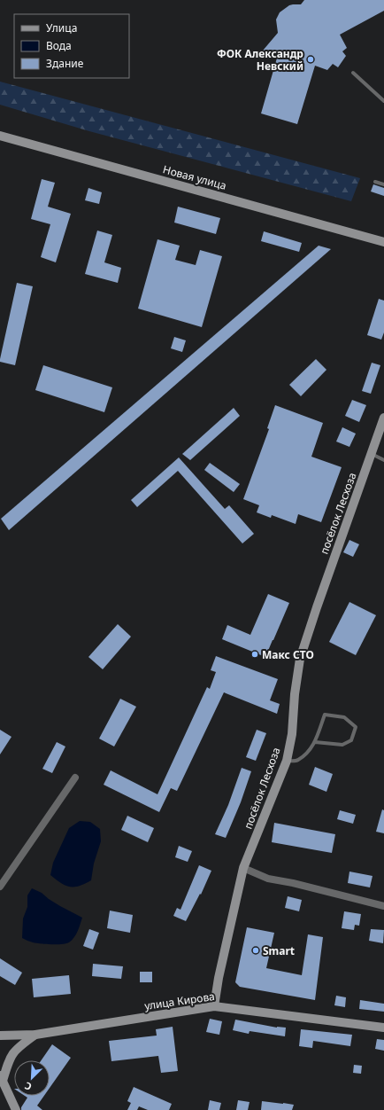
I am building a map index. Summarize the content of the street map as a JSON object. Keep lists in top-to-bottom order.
{
  "streets": {
    "street": ["Новая улица", "посёлок Лесхоза", "улица Кирова"]
  },
  "crossings": [
    ["посёлок Лесхоза", "улица Кирова"]
  ],
  "places": ["ФОК Александр Невский", "Макс СТО", "Smart"],
  "legend": ["Улица", "Вода", "Здание"],
  "north": "bottom left"
}
